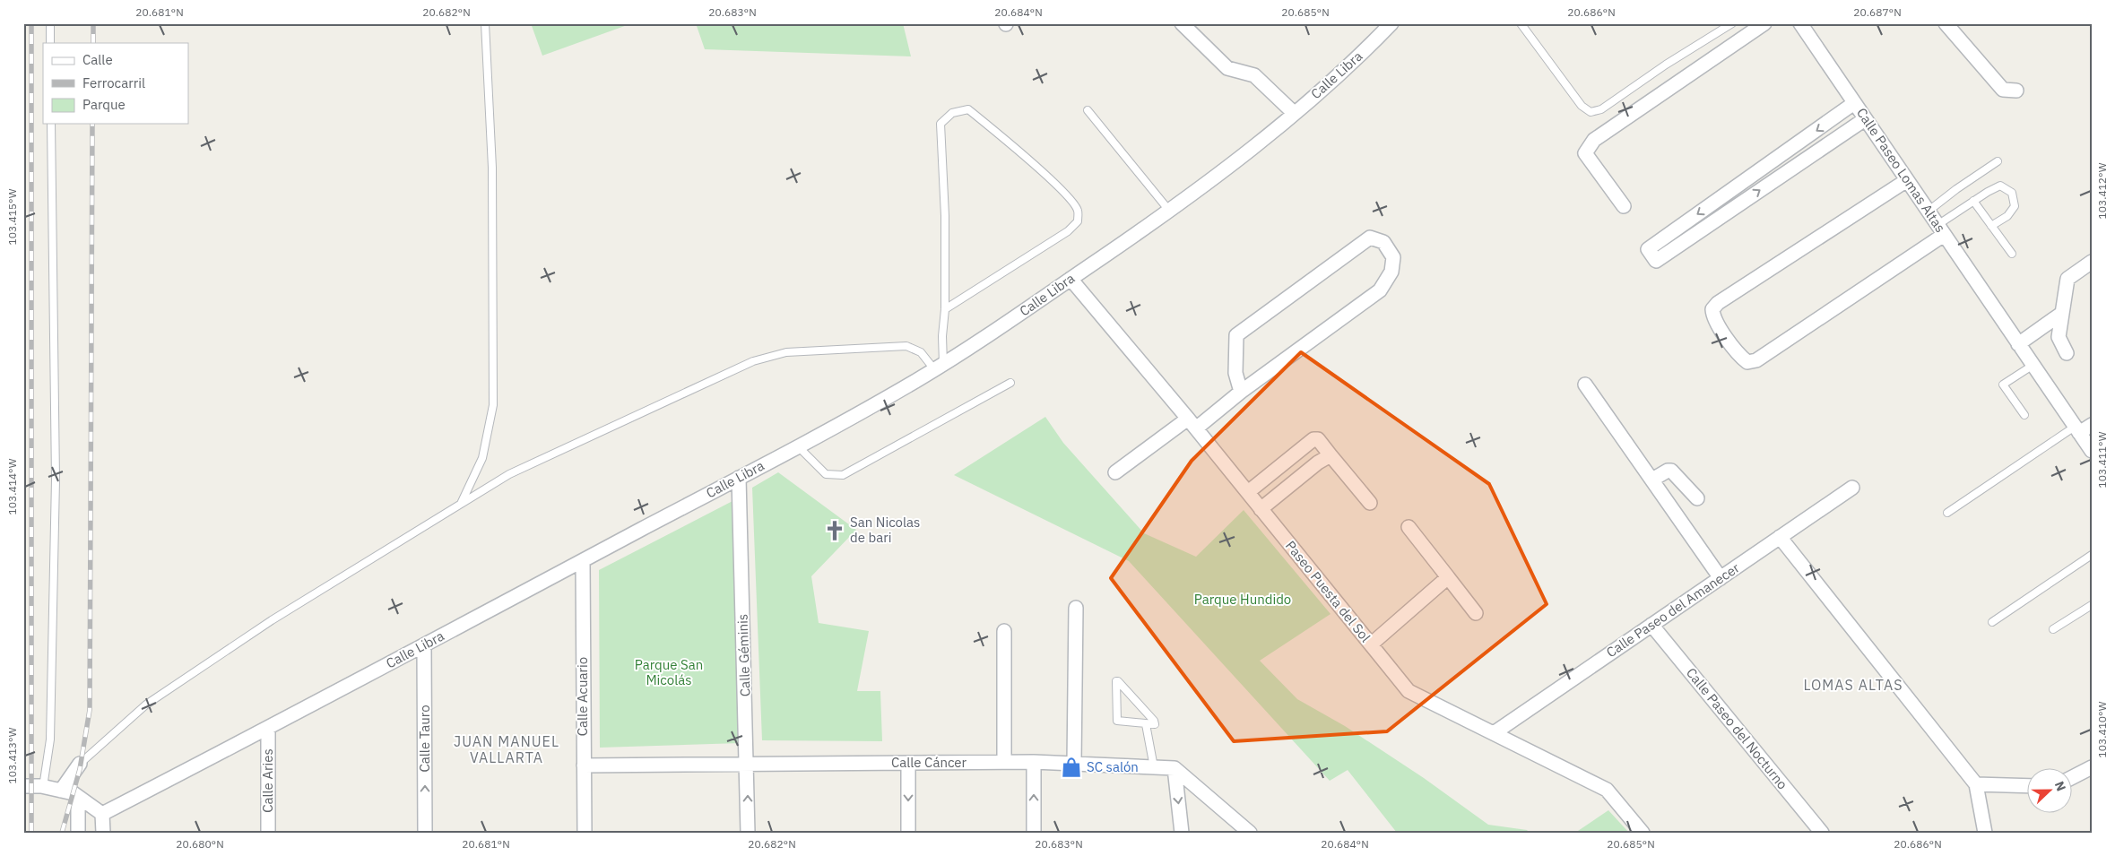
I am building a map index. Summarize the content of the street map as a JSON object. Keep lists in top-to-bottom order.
{
  "streets": {
    "street": [
      "Calle Libra",
      "Calle Paseo Lomas Altas",
      "Paseo Puesta del Sol",
      "Calle Paseo del Amanecer",
      "Calle Géminis",
      "Calle Acuario",
      "Calle Paseo del Nocturno",
      "Calle Tauro",
      "Calle Cáncer",
      "Calle Aries"
    ]
  },
  "crossings": [
    ["Calle Libra", "Paseo Puesta del Sol"],
    ["Calle Libra", "Calle Géminis"],
    ["Calle Libra", "Calle Acuario"],
    ["Calle Libra", "Calle Tauro"],
    ["Calle Libra", "Calle Aries"],
    ["Paseo Puesta del Sol", "Calle Paseo del Amanecer"],
    ["Calle Paseo del Amanecer", "Calle Paseo del Nocturno"],
    ["Calle Géminis", "Calle Cáncer"],
    ["Calle Acuario", "Calle Cáncer"]
  ],
  "one_way": ["Calle Tauro"],
  "districts": ["LOMAS ALTAS", "JUAN MANUEL VALLARTA"],
  "parks": ["Parque Hundido", "Parque San Micolás"],
  "places": {
    "church": ["San Nicolas de bari"],
    "shop": ["SC salón"]
  },
  "legend": ["Calle", "Ferrocarril", "Parque"],
  "north": "right",
  "coordinates": [
    "20.681°N",
    "20.682°N",
    "20.683°N",
    "20.684°N",
    "20.685°N",
    "20.686°N",
    "20.687°N",
    "103.412°W",
    "103.415°W",
    "103.411°W",
    "103.414°W",
    "103.410°W",
    "103.413°W",
    "20.680°N"
  ]
}
